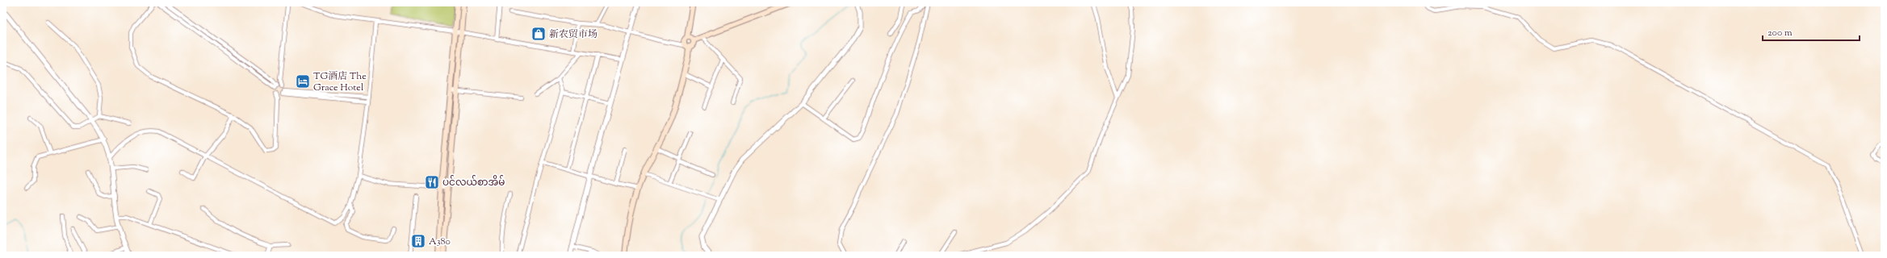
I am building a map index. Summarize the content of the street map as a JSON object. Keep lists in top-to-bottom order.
{
  "places": {
    "shop": ["新农贸市场"],
    "hotel": ["TG酒店 The Grace Hotel"],
    "restaurant": ["ပင်လယ်စာအိမ်"],
    "building": ["A380"]
  },
  "scale_bar": "200 m"
}
